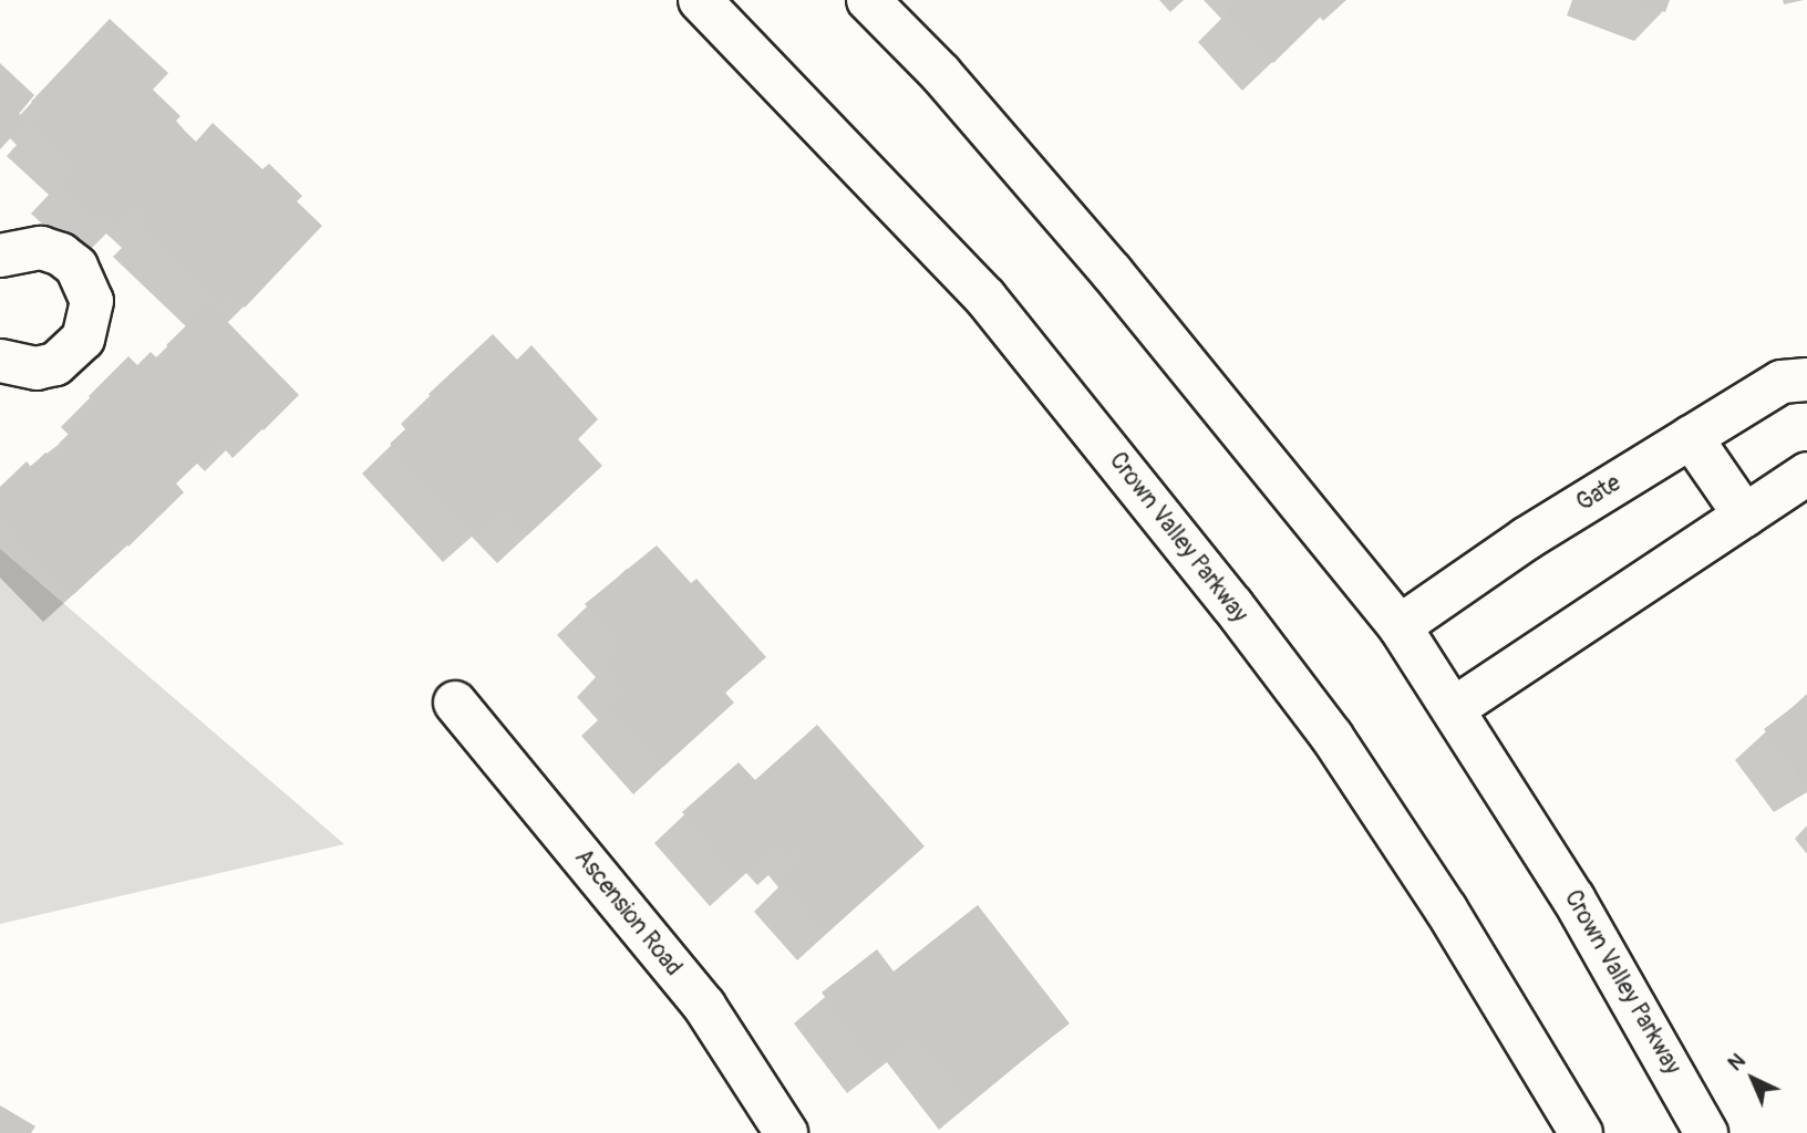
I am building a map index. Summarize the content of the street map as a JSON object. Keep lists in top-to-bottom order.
{
  "streets": {
    "main road": ["Gate", "Crown Valley Parkway", "Ascension Road"]
  },
  "crossings": [
    ["Gate", "Crown Valley Parkway"]
  ],
  "north": "top left"
}
